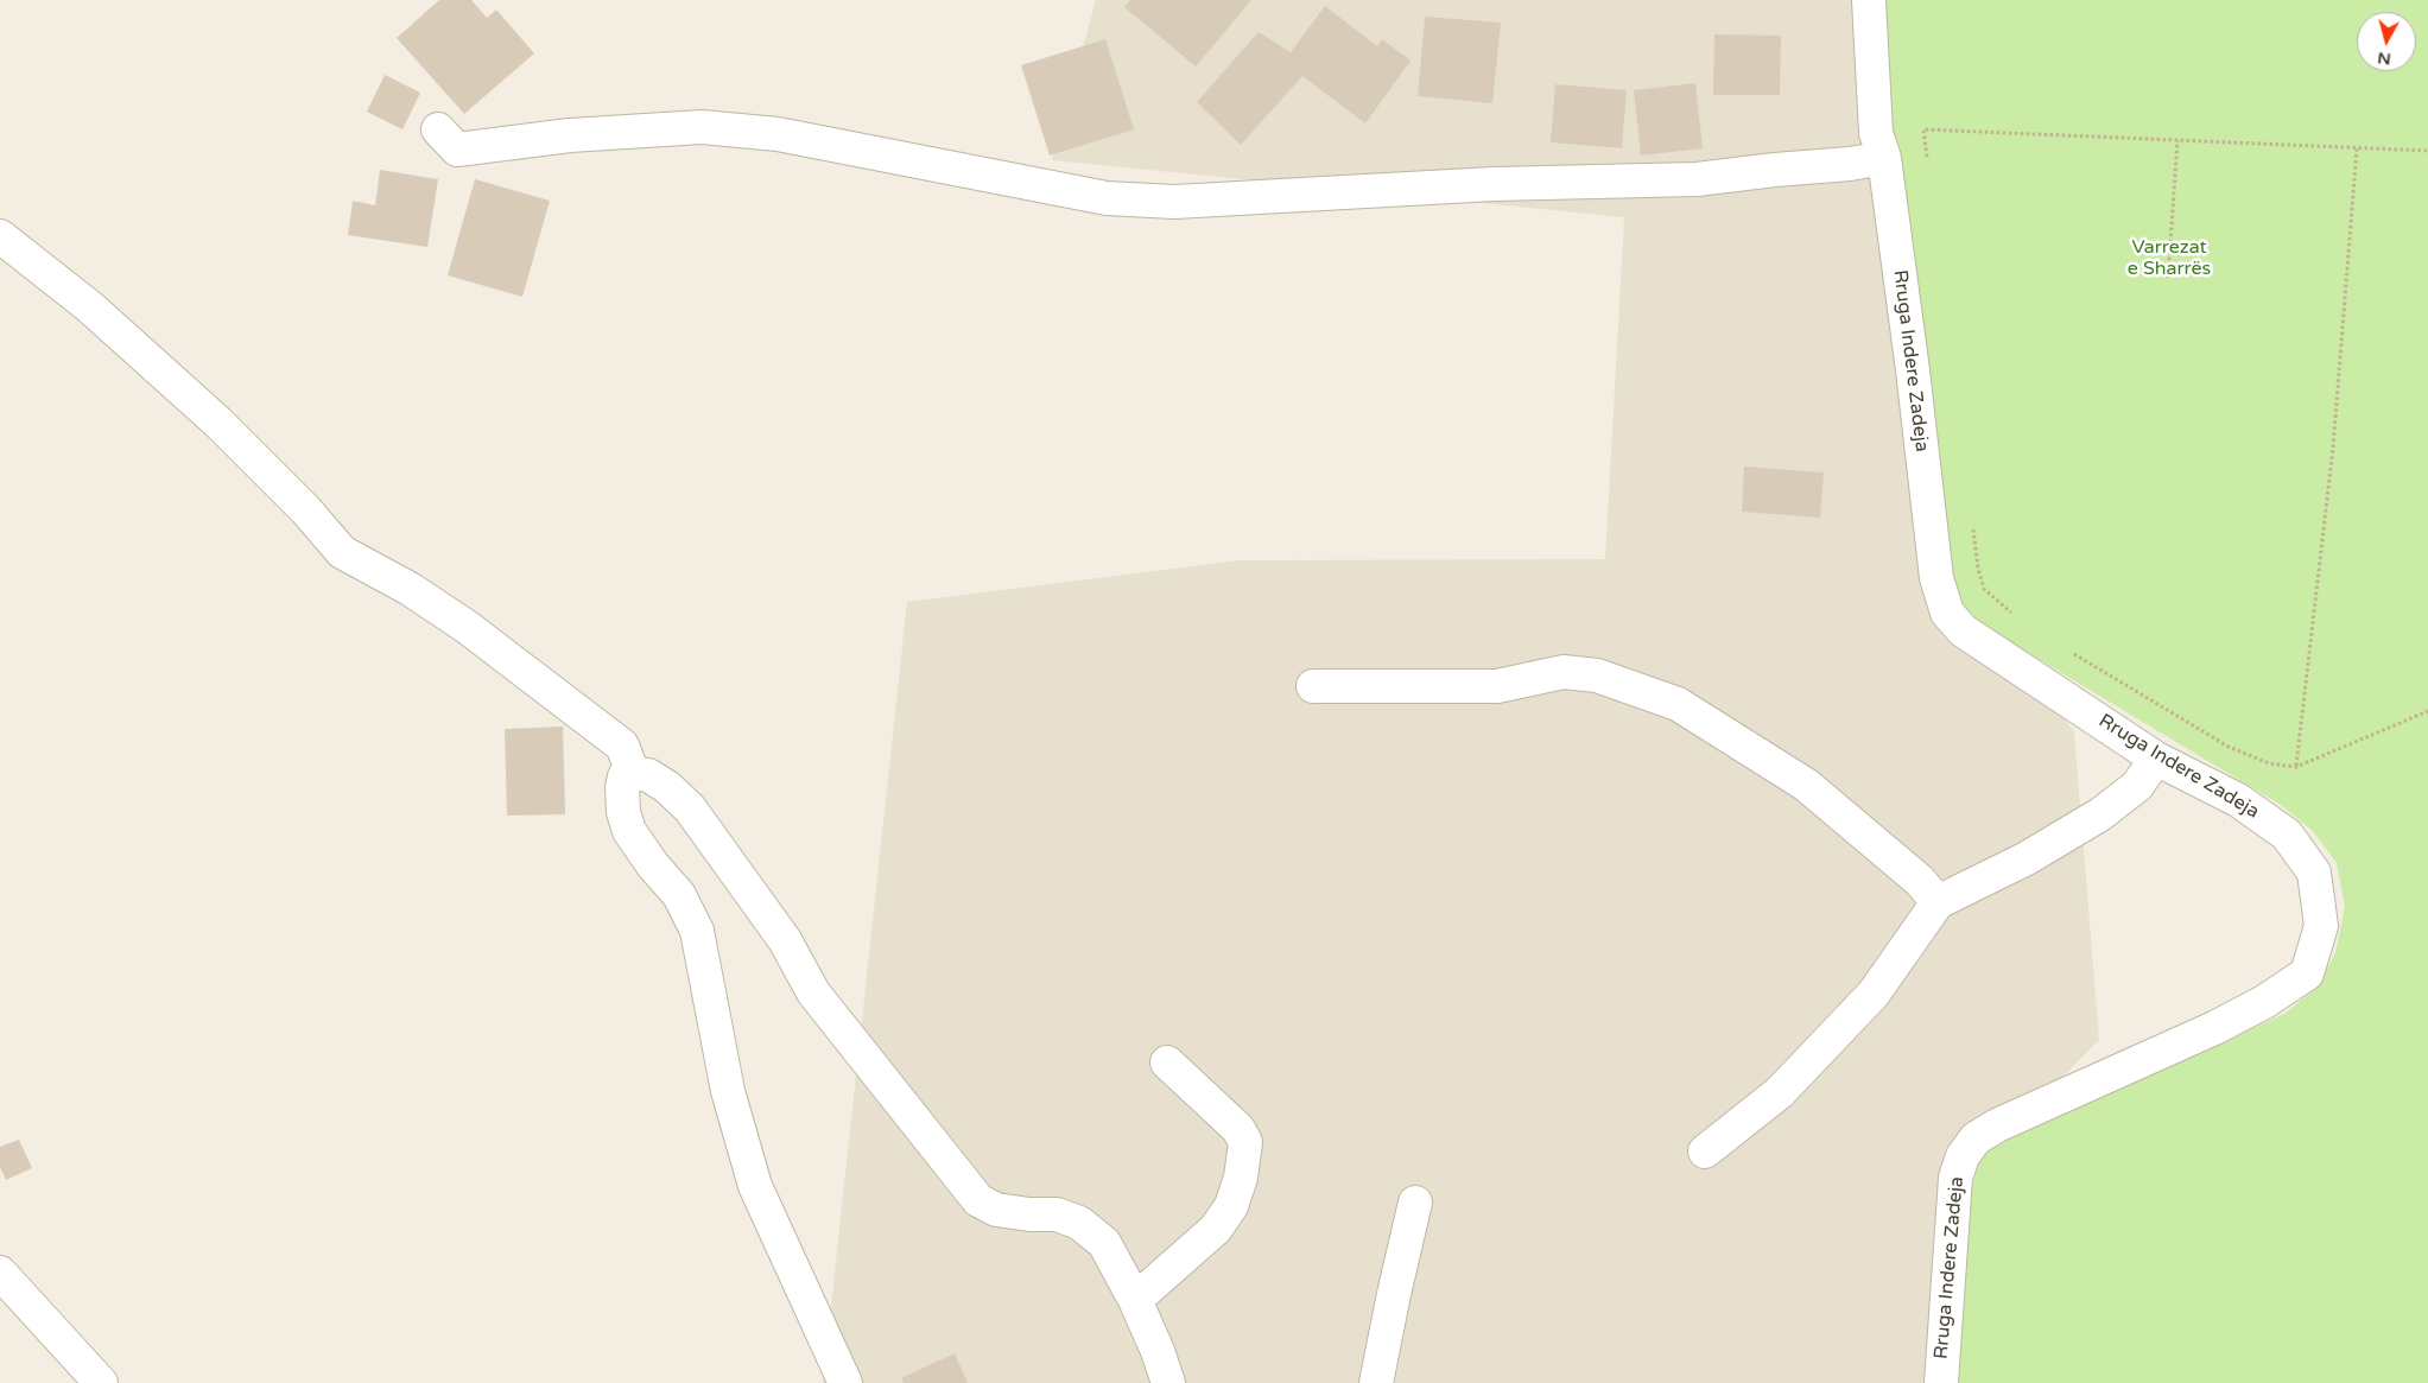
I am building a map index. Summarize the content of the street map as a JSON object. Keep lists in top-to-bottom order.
{
  "streets": {
    "street": ["Rruga Indere Zadeja"]
  },
  "parks": ["Varrezat e Sharrës"],
  "north": "bottom"
}
